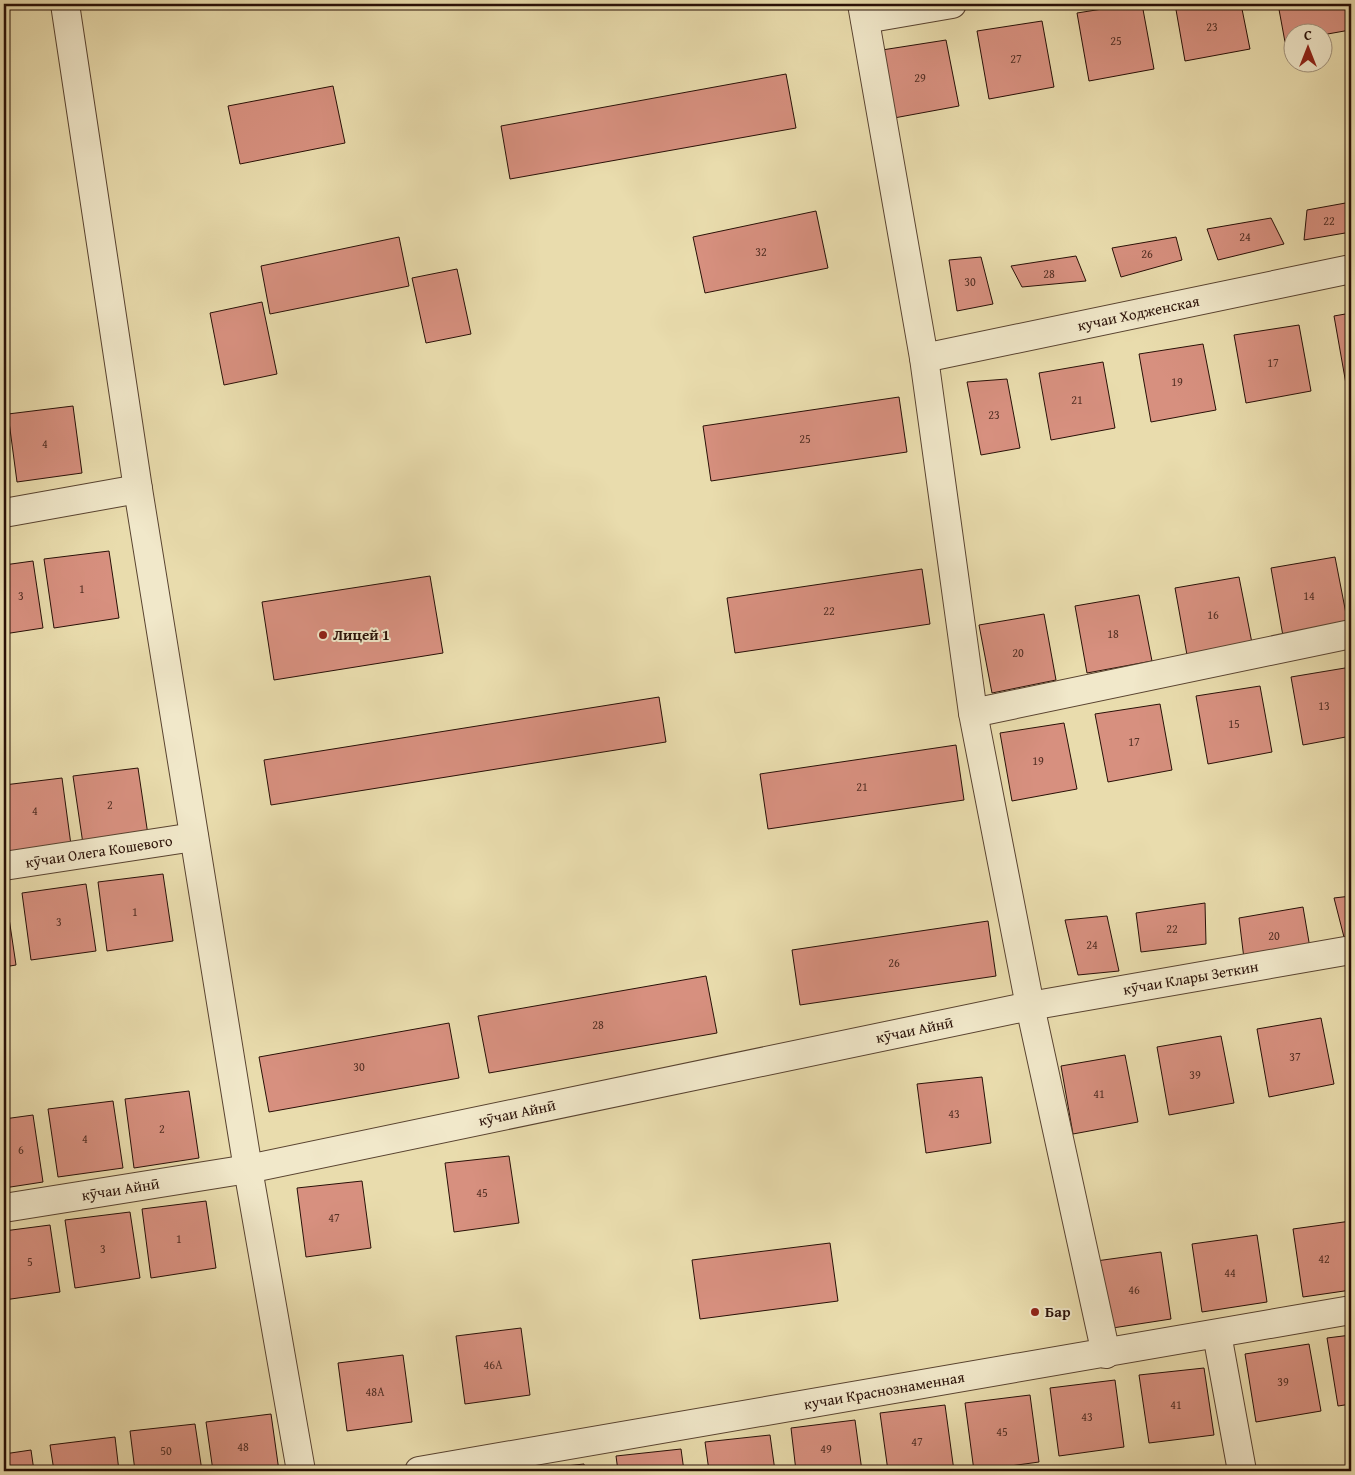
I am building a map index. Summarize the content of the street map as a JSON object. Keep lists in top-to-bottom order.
{
  "streets": {
    "street": [
      "кучаи Ходженская",
      "кӯчаи Олега Кошевого",
      "кӯчаи Клары Зеткин",
      "кӯчаи Айнӣ",
      "кучаи Краснознаменная"
    ]
  },
  "crossings": [
    ["кӯчаи Клары Зеткин", "кӯчаи Айнӣ"]
  ],
  "places": ["Лицей 1", "Бар"],
  "house_numbers": [
    "23",
    "25",
    "27",
    "29",
    "22",
    "24",
    "32",
    "26",
    "28",
    "30",
    "17",
    "19",
    "21",
    "23",
    "25",
    "4",
    "1",
    "3",
    "14",
    "22",
    "16",
    "18",
    "20",
    "13",
    "15",
    "17",
    "19",
    "21",
    "2",
    "4",
    "1",
    "3",
    "22",
    "20",
    "24",
    "26",
    "28",
    "37",
    "30",
    "39",
    "41",
    "43",
    "2",
    "4",
    "6",
    "45",
    "47",
    "1",
    "3",
    "42",
    "5",
    "44",
    "46",
    "46А",
    "39",
    "48А",
    "41",
    "43",
    "45",
    "47",
    "48",
    "49",
    "50"
  ],
  "north": "top"
}
